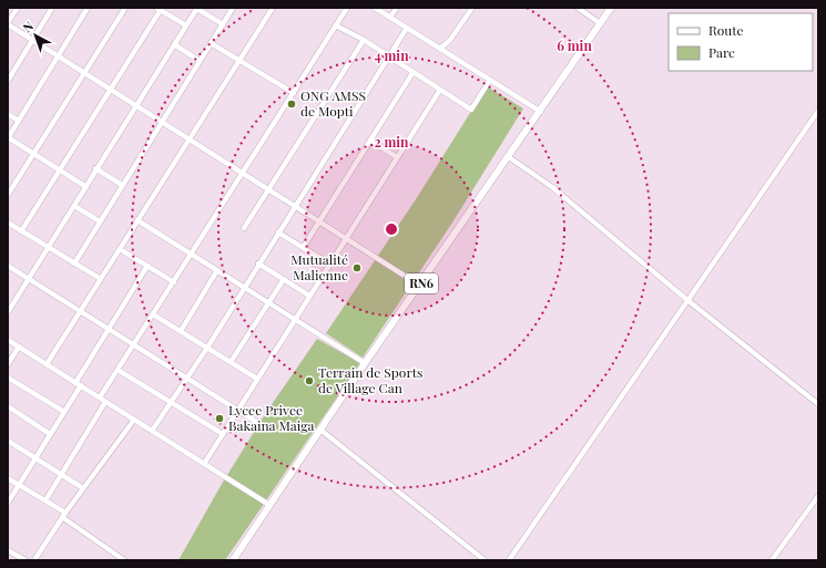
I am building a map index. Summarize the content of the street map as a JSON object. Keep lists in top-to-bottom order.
{
  "streets": {
    "main road": ["RN6"]
  },
  "places": [
    "ONG AMSS de Mopti",
    "Mutualité Malienne",
    "Terrain de Sports de Village Can",
    "Lycee Privee Bakaina Maiga"
  ],
  "legend": ["Route", "Parc"],
  "north": "top left",
  "rings": ["6 min", "4 min", "2 min"]
}
